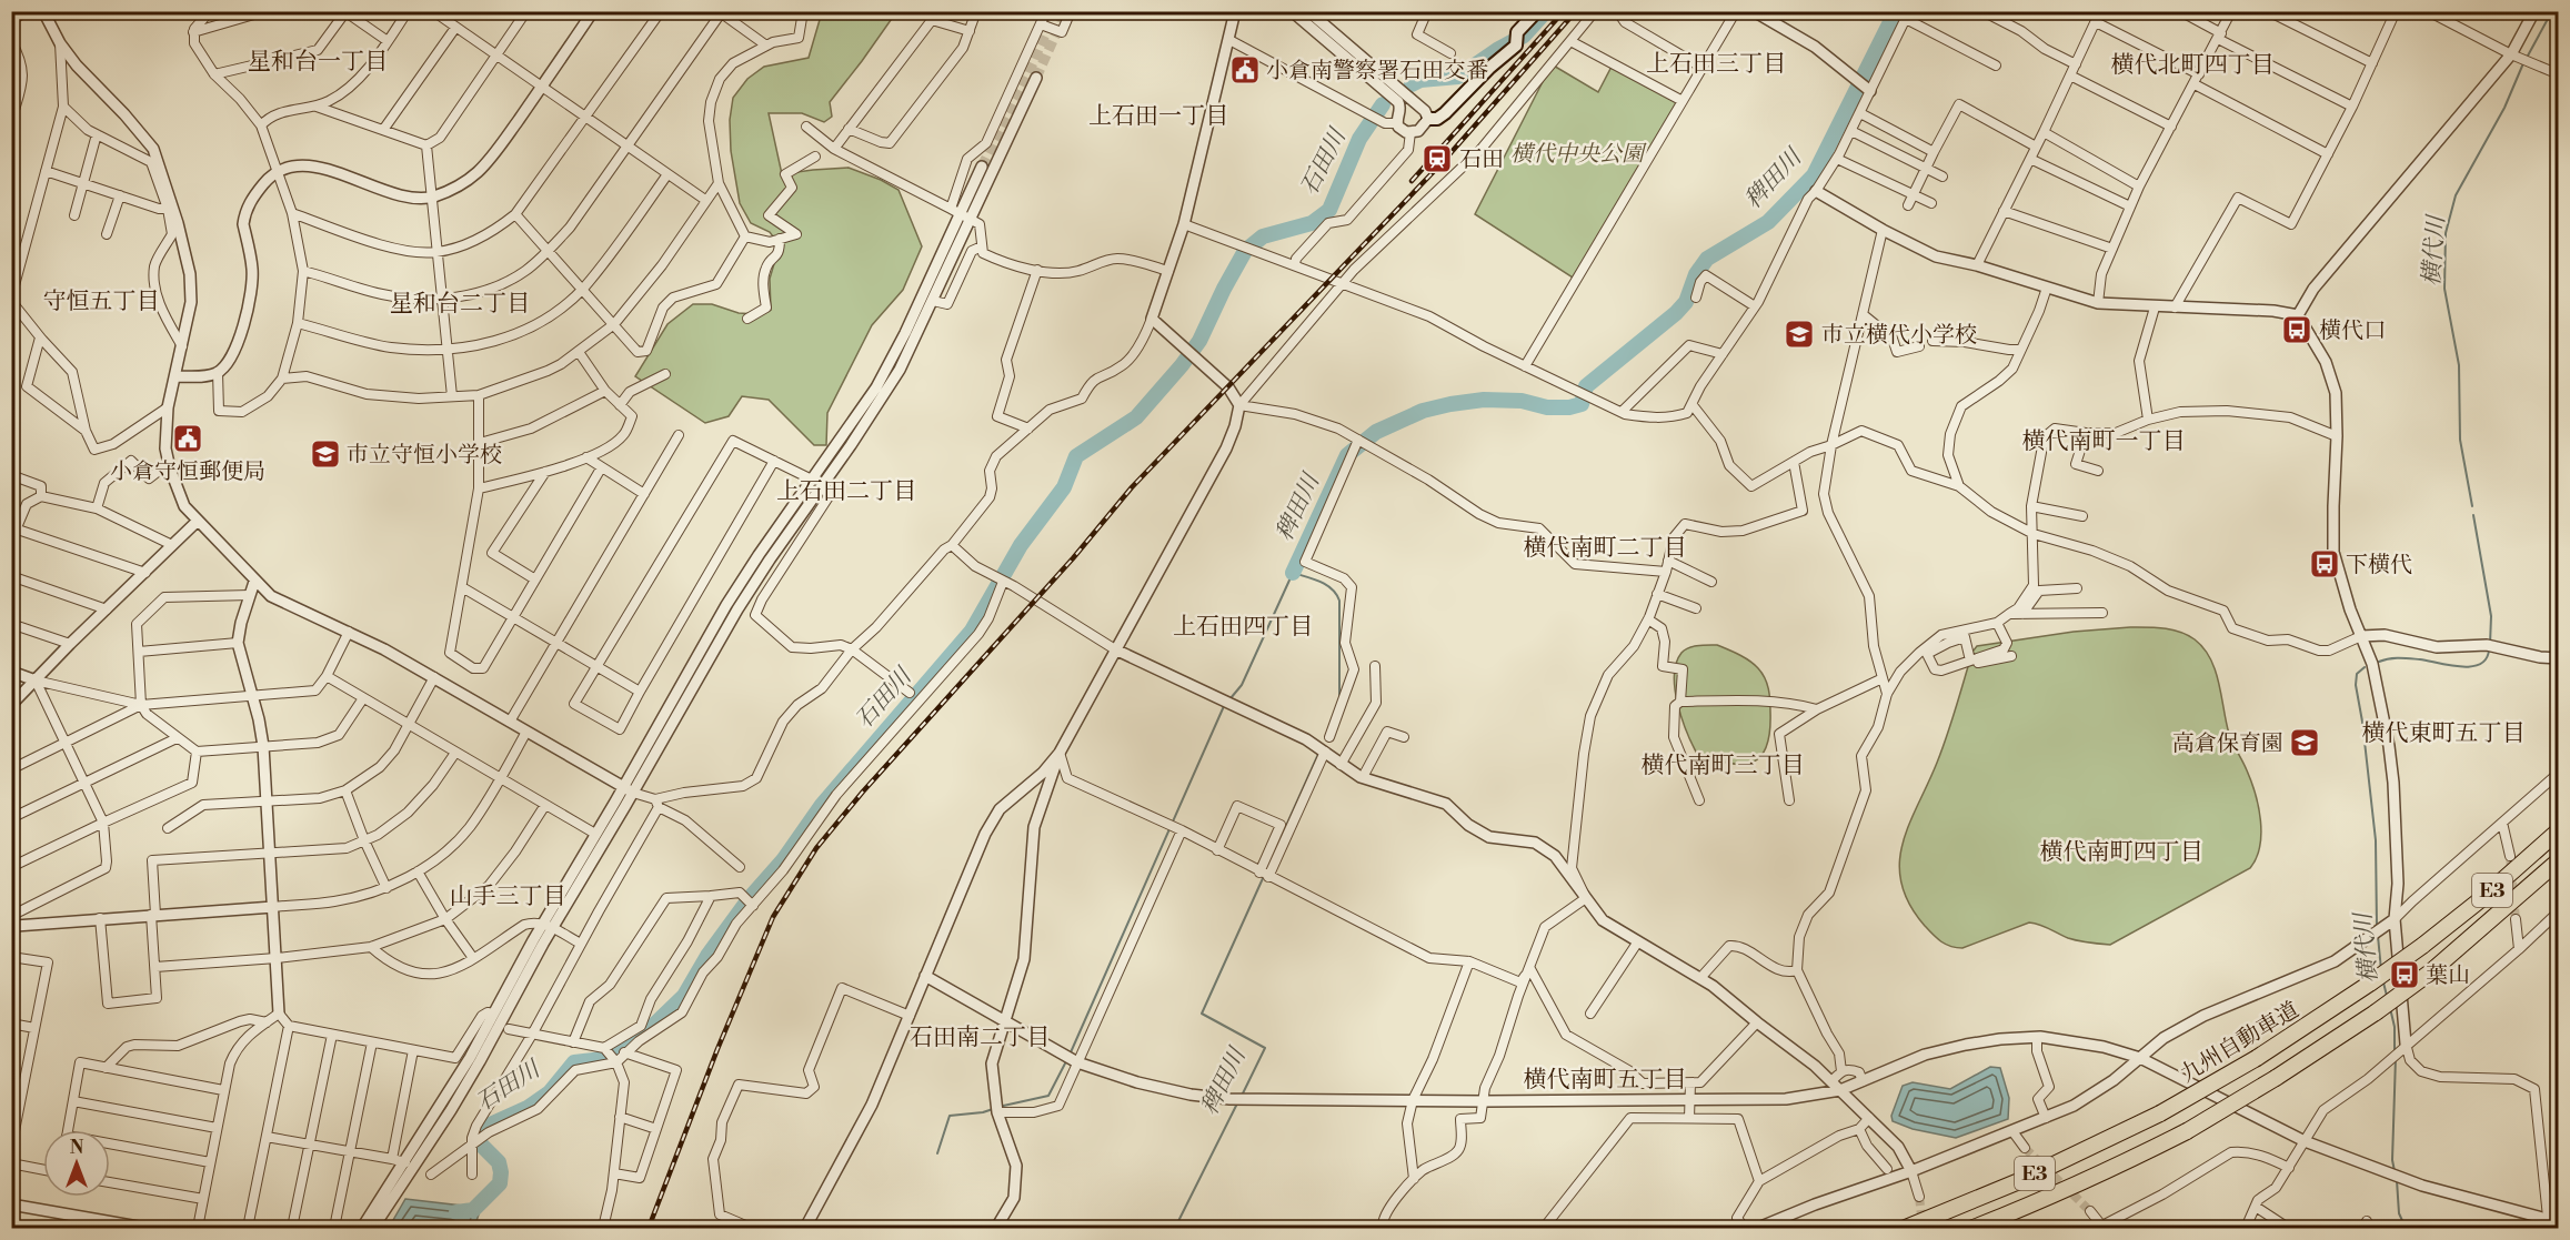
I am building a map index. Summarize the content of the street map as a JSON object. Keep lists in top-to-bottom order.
{
  "streets": {
    "highway": ["E3", "九州自動車道"]
  },
  "districts": [
    "星和台一丁目",
    "上石田三丁目",
    "横代北町四丁目",
    "上石田一丁目",
    "守恒五丁目",
    "星和台二丁目",
    "横代南町一丁目",
    "上石田二丁目",
    "横代南町二丁目",
    "上石田四丁目",
    "横代東町五丁目",
    "横代南町三丁目",
    "横代南町四丁目",
    "山手三丁目",
    "石田南二丁目",
    "横代南町五丁目"
  ],
  "water": ["石田川", "稗田川", "横代川"],
  "parks": ["横代中央公園"],
  "places": {
    "public building": ["小倉南警察署石田交番", "小倉守恒郵便局"],
    "station": ["石田"],
    "bus stop": ["横代口", "下横代", "葉山"],
    "school or university": ["市立横代小学校", "市立守恒小学校", "高倉保育園"]
  },
  "north": "top"
}
